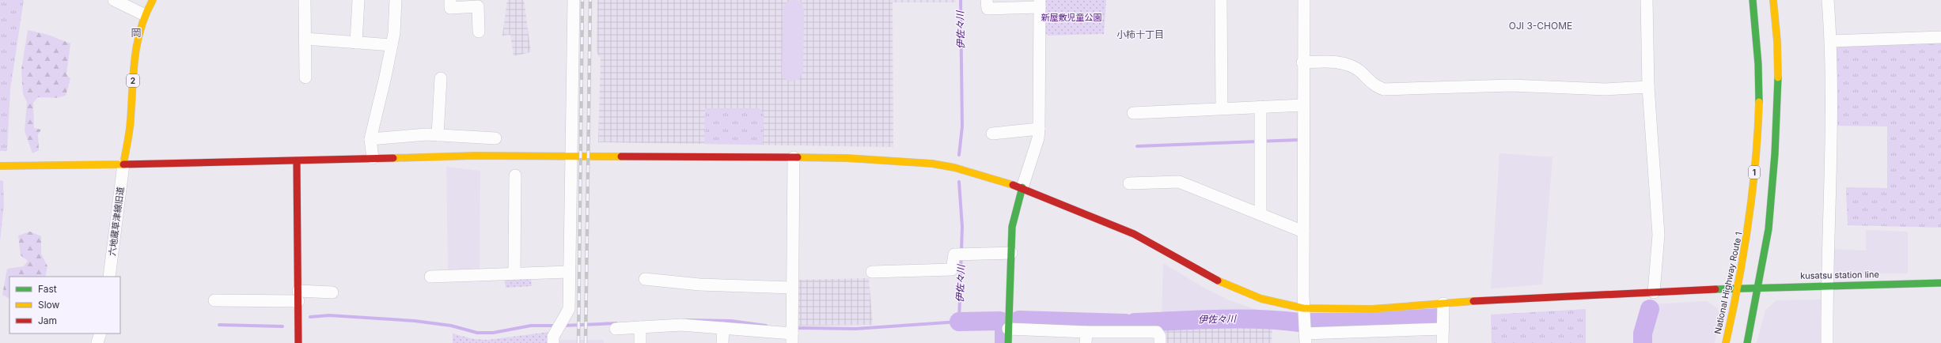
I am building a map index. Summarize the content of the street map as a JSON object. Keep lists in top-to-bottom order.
{
  "streets": {
    "main road": [
      "2",
      "1",
      "kusatsu station line",
      "National Highway Route 1"
    ],
    "street": ["六地蔵草津線旧道"]
  },
  "crossings": [
    ["2", "六地蔵草津線旧道"],
    ["2", "kusatsu station line"],
    ["六地蔵草津線旧道", "kusatsu station line"],
    ["kusatsu station line", "National Highway Route 1"]
  ],
  "districts": ["OJI 3-CHOME", "岡", "小柿十丁目"],
  "water": ["伊佐々川"],
  "parks": ["新屋敷児童公園"],
  "legend": ["Fast", "Slow", "Jam"]
}
